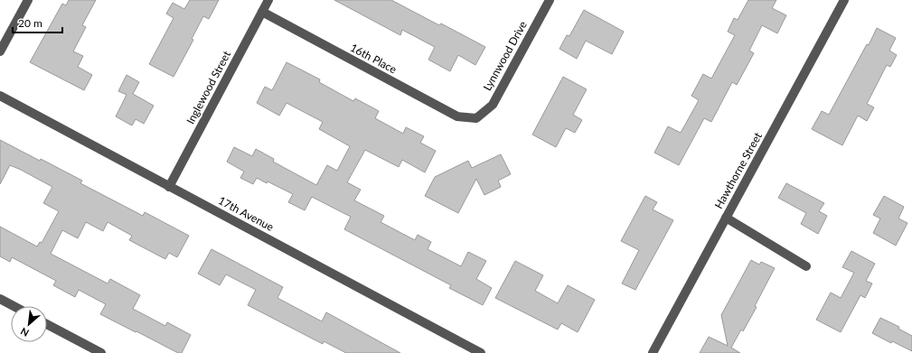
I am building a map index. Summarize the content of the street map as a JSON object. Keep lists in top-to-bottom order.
{
  "streets": {
    "street": [
      "Lynnwood Drive",
      "16th Place",
      "Inglewood Street",
      "Hawthorne Street",
      "17th Avenue"
    ]
  },
  "crossings": [
    ["Lynnwood Drive", "16th Place"],
    ["16th Place", "Inglewood Street"],
    ["Inglewood Street", "17th Avenue"]
  ],
  "scale_bar": "20 m",
  "north": "bottom left"
}
